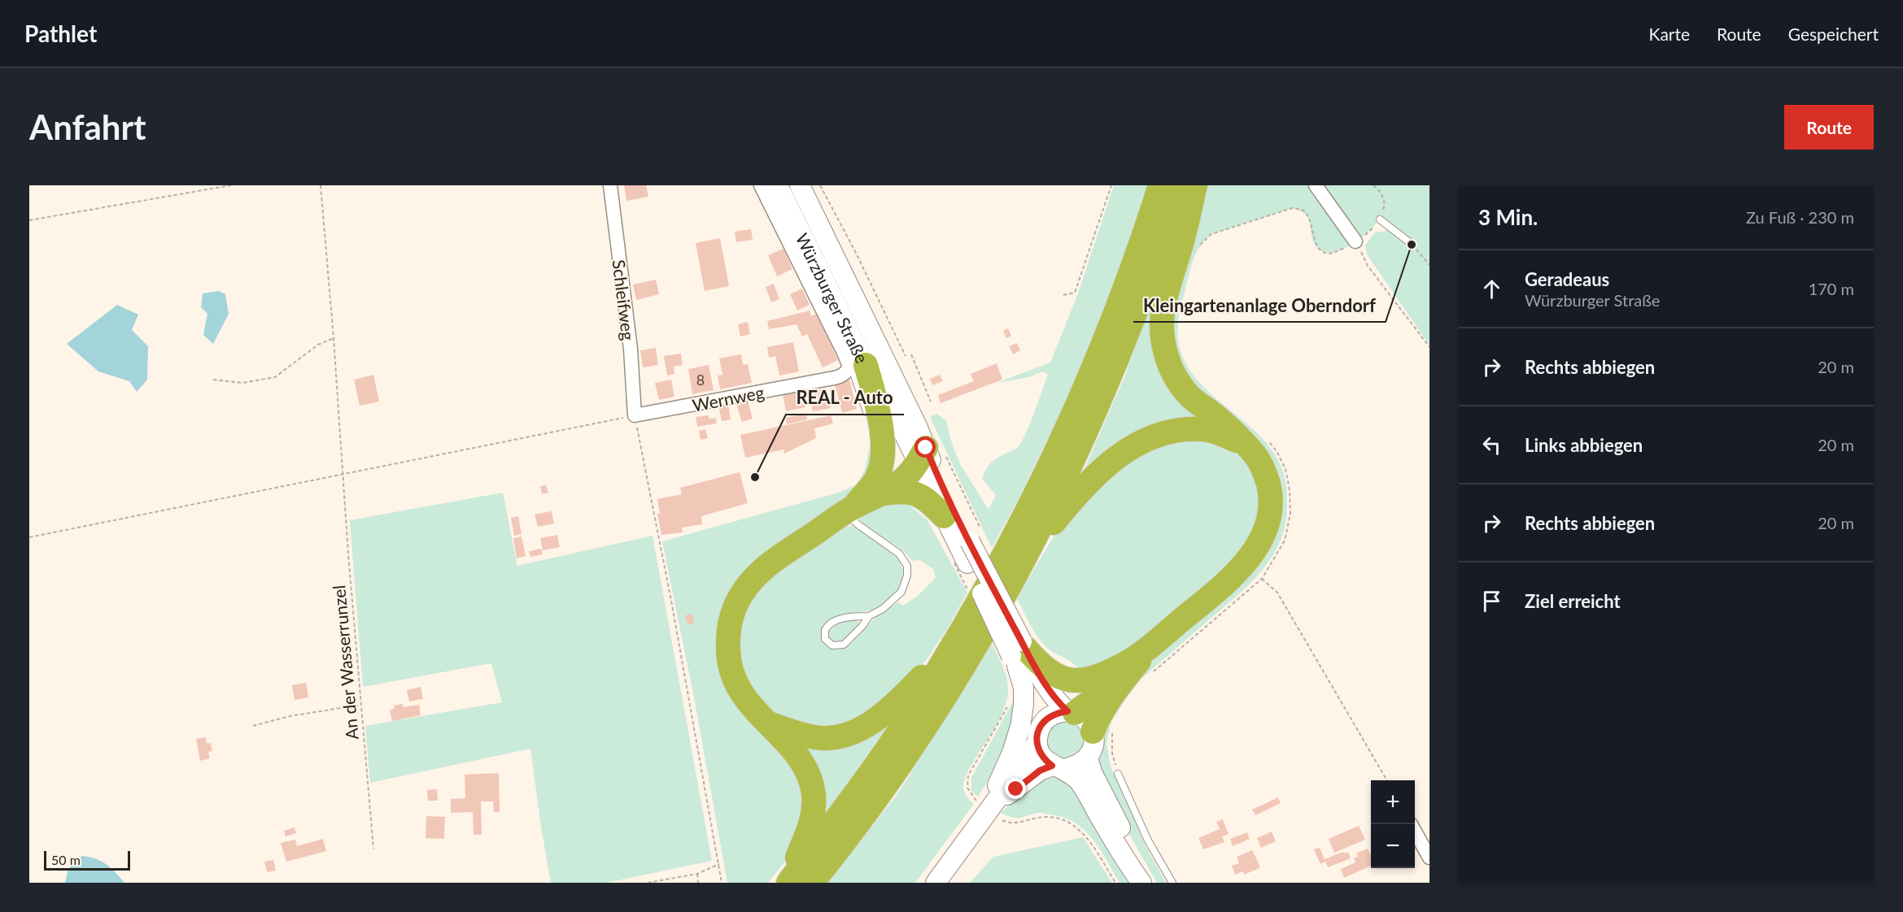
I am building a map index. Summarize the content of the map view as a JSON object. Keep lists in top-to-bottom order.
{
  "streets": {
    "main road": ["Würzburger Straße"],
    "street": ["Schleifweg", "Wernweg"],
    "path": ["An der Wasserrunzel"]
  },
  "crossings": [
    ["Würzburger Straße", "Wernweg"],
    ["Schleifweg", "Wernweg"]
  ],
  "places": ["Kleingartenanlage Oberndorf", "REAL - Auto"],
  "house_numbers": ["8"],
  "scale_bar": "50 m",
  "page": {
    "header": "Pathlet",
    "nav": ["Karte", "Route", "Gespeichert"],
    "buttons": "Route",
    "title": "Anfahrt",
    "heading": ["3 Min.", "Zu Fuß · 230 m"],
    "list": [
      ["Geradeaus", "Würzburger Straße", "170 m"],
      ["Rechts abbiegen", "20 m"],
      ["Links abbiegen", "20 m"],
      ["Rechts abbiegen", "20 m"],
      "Ziel erreicht"
    ],
    "map_buttons": ["+", "−"],
    "scale": "50 m"
  }
}
